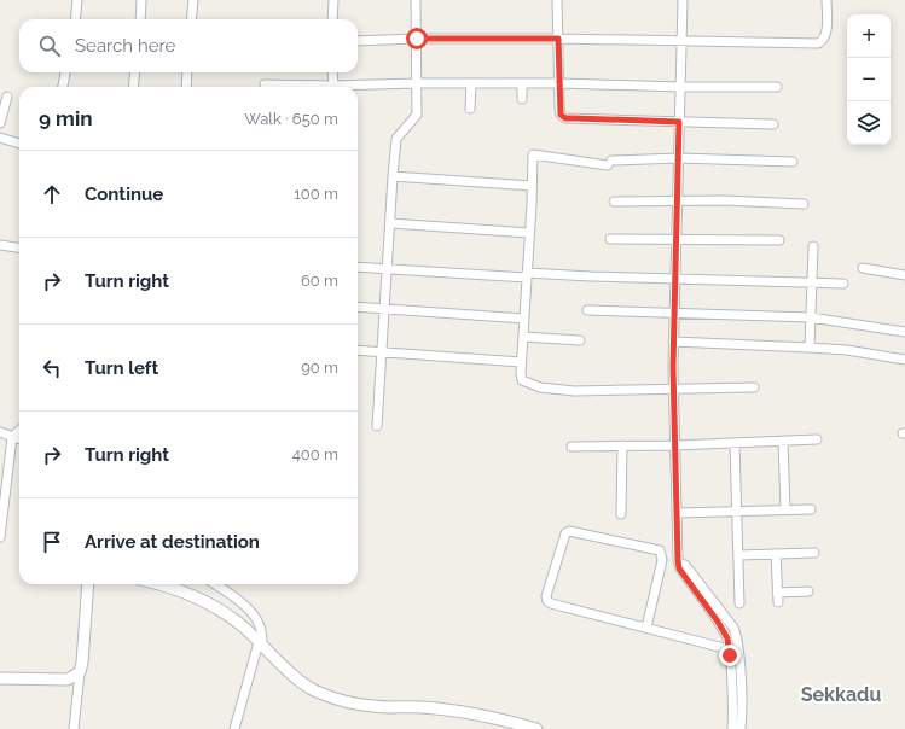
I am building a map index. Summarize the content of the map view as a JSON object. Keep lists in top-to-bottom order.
{
  "districts": ["Sekkadu"],
  "page": {
    "map_buttons": ["+", "−"],
    "search": "Search here",
    "heading": ["9 min", "Walk · 650 m"],
    "list": [
      ["Continue", "100 m"],
      ["Turn right", "60 m"],
      ["Turn left", "90 m"],
      ["Turn right", "400 m"],
      "Arrive at destination"
    ]
  }
}
